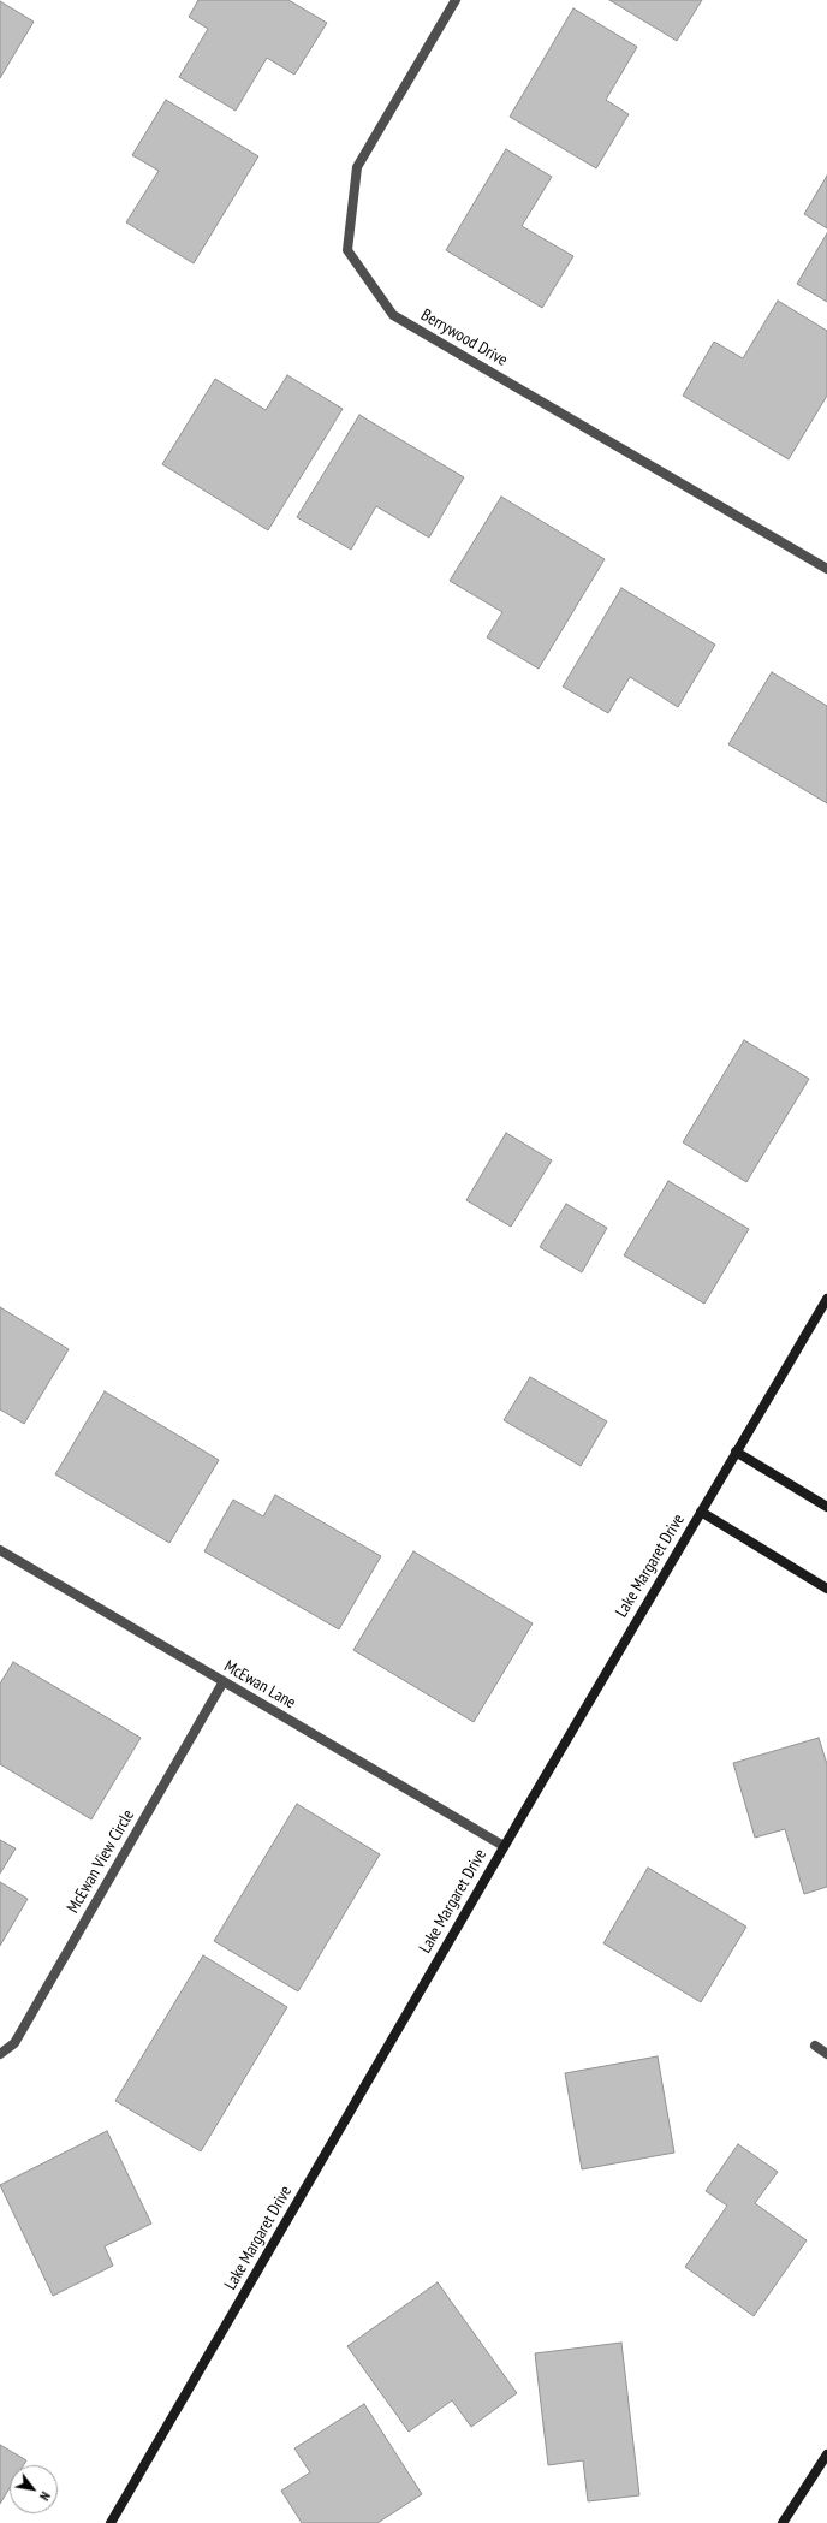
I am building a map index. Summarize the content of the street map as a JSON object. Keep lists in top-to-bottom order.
{
  "streets": {
    "street": [
      "Berrywood Drive",
      "Lake Margaret Drive",
      "McEwan Lane",
      "McEwan View Circle"
    ]
  },
  "crossings": [
    ["Lake Margaret Drive", "McEwan Lane"],
    ["McEwan Lane", "McEwan View Circle"]
  ],
  "north": "bottom right"
}
